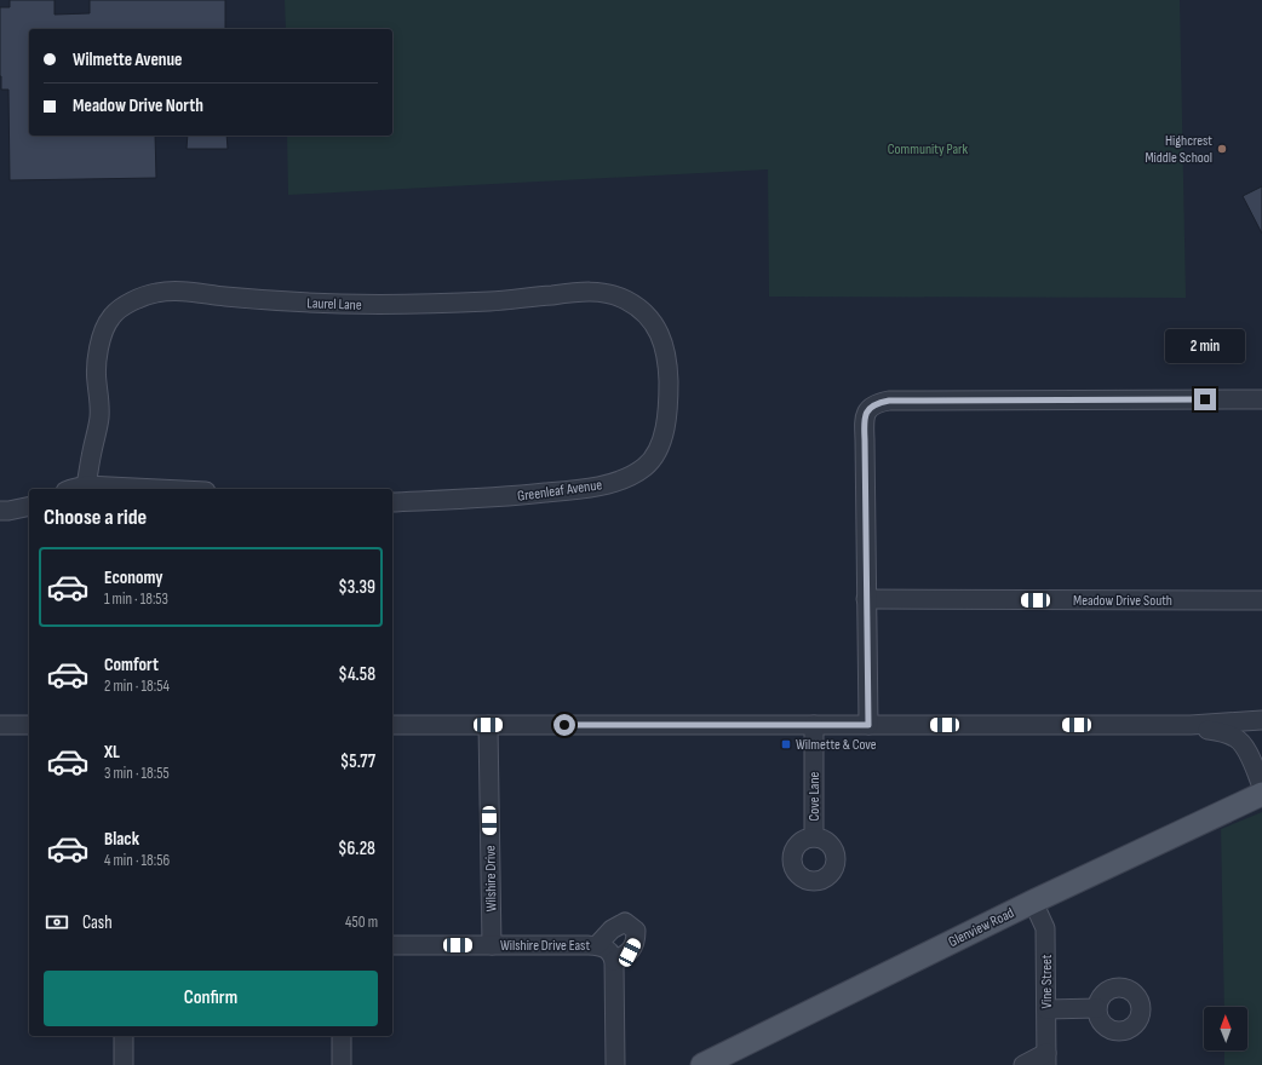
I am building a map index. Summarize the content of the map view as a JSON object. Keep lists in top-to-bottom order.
{
  "streets": {
    "main road": ["Glenview Road"],
    "street": [
      "Laurel Lane",
      "Greenleaf Avenue",
      "Meadow Drive South",
      "Cove Lane",
      "Wilshire Drive",
      "Wilshire Drive East",
      "Vine Street"
    ]
  },
  "crossings": [
    ["Laurel Lane", "Greenleaf Avenue"],
    ["Wilshire Drive", "Wilshire Drive East"],
    ["Glenview Road", "Vine Street"]
  ],
  "parks": ["Community Park"],
  "places": {
    "other": ["Highcrest Middle School"],
    "transit": ["Wilmette & Cove"]
  },
  "north": "top",
  "page": {
    "banner": ["Wilmette Avenue", "Meadow Drive North"],
    "bubble": "2 min",
    "heading": "Choose a ride",
    "list": [
      {
        "name": "Economy",
        "note": "1 min · 18:53",
        "value": "$3.39"
      },
      {
        "name": "Comfort",
        "note": "2 min · 18:54",
        "value": "$4.58"
      },
      {
        "name": "XL",
        "note": "3 min · 18:55",
        "value": "$5.77"
      },
      {
        "name": "Black",
        "note": "4 min · 18:56",
        "value": "$6.28"
      }
    ],
    "pay": ["Cash", "450 m"],
    "buttons": "Confirm"
  }
}
